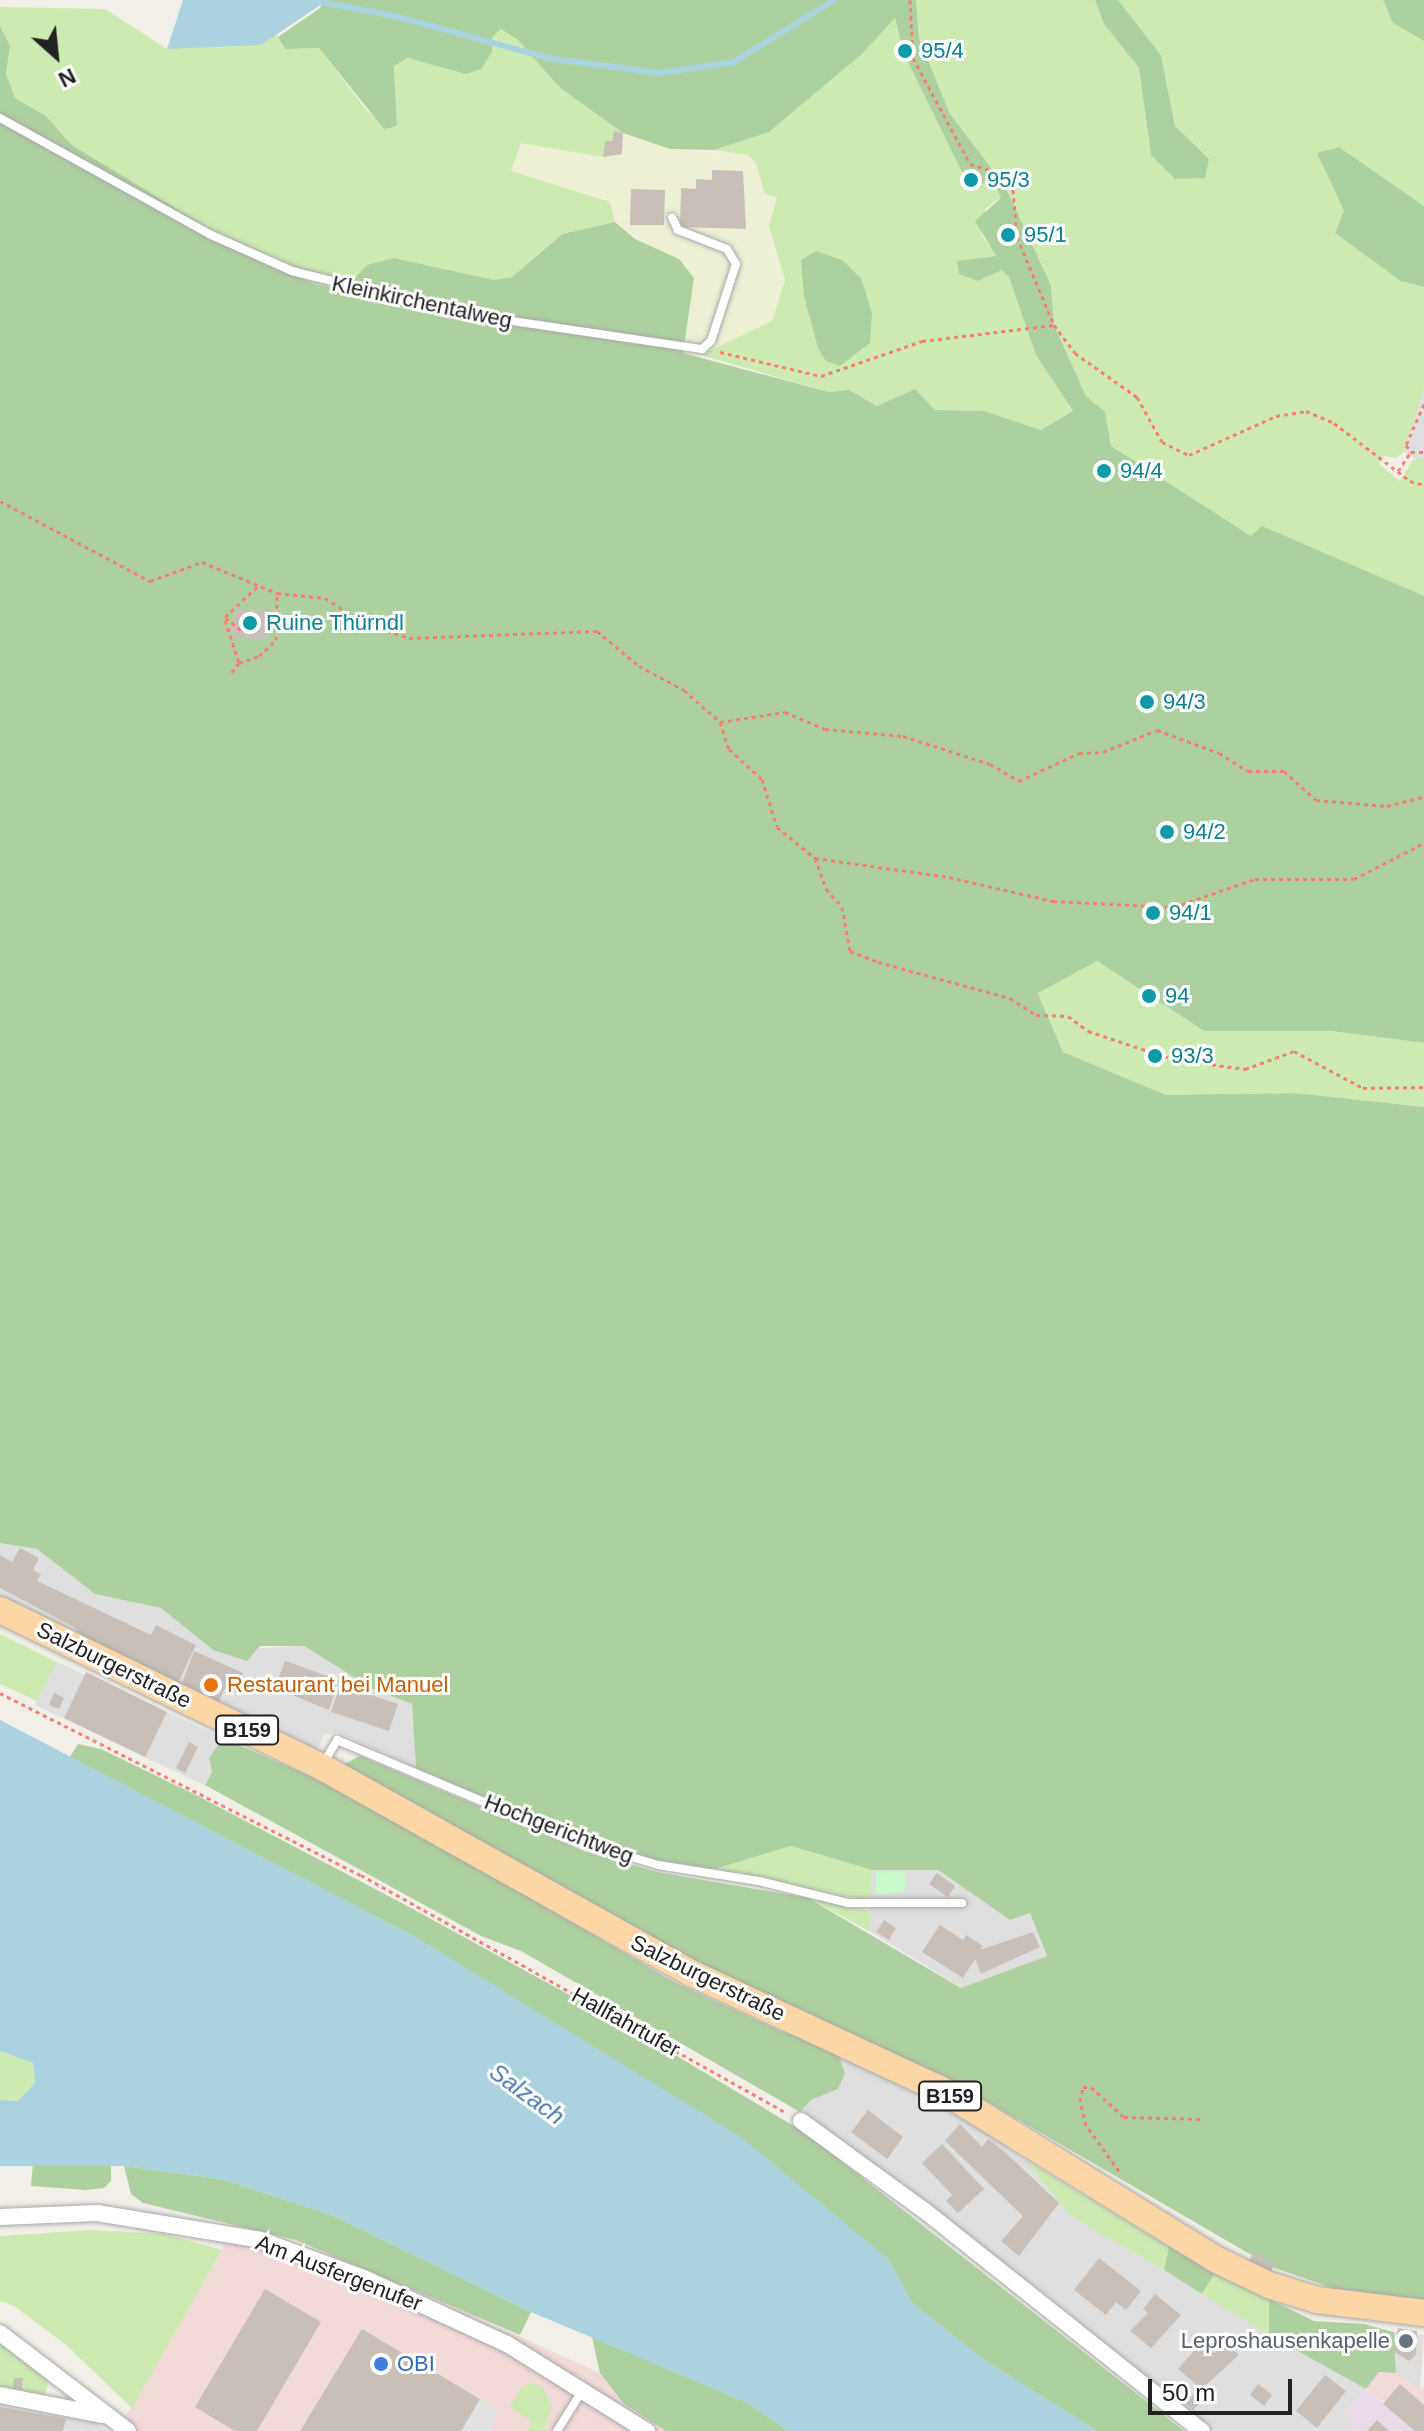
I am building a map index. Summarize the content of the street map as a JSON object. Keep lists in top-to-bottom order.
{
  "streets": {
    "main road": ["Salzburgerstraße", "B159"],
    "street": ["Am Ausfergenufer"],
    "lane": ["Kleinkirchentalweg", "Hochgerichtweg"],
    "path": ["Hallfahrtufer"]
  },
  "crossings": [
    ["Salzburgerstraße", "Hochgerichtweg"]
  ],
  "water": ["Salzach"],
  "places": [
    "95/4",
    "95/3",
    "95/1",
    "94/4",
    "Ruine Thürndl",
    "94/3",
    "94/2",
    "94/1",
    "94",
    "93/3",
    "Restaurant bei Manuel",
    "Leproshausenkapelle",
    "OBI"
  ],
  "scale_bar": "50 m",
  "north": "bottom right"
}
